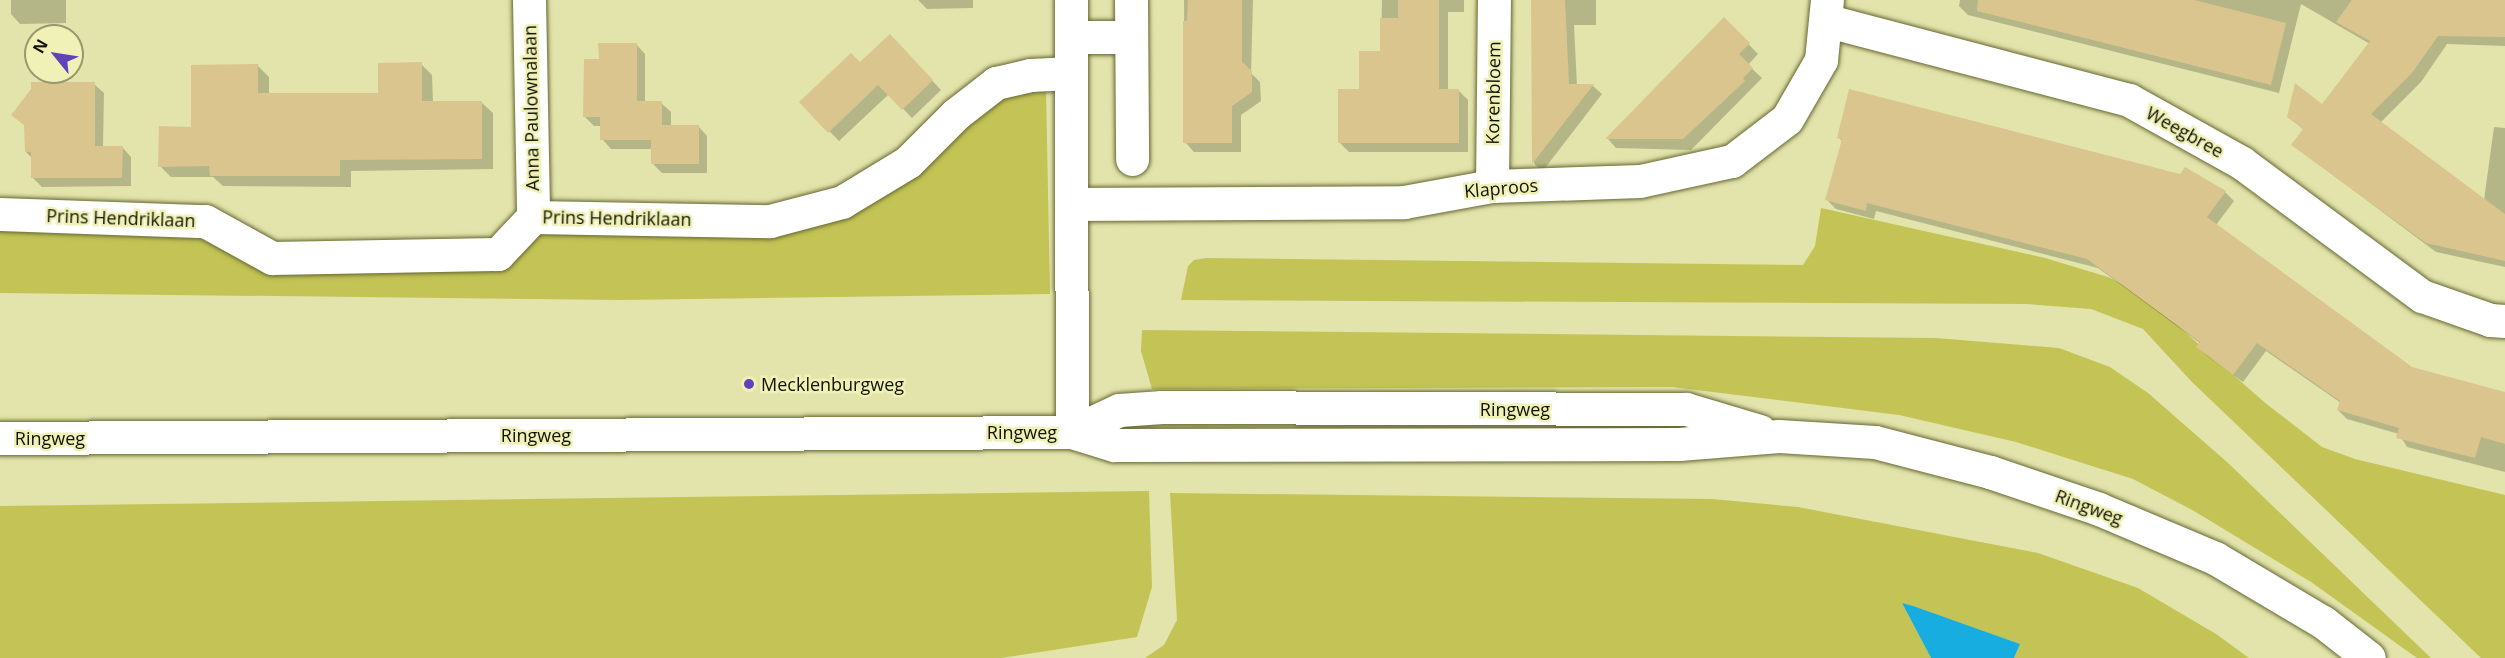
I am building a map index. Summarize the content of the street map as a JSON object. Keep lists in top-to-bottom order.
{
  "streets": {
    "street": [
      "Korenbloem",
      "Anna Paulownalaan",
      "Weegbree",
      "Klaproos",
      "Prins Hendriklaan",
      "Ringweg"
    ]
  },
  "crossings": [
    ["Korenbloem", "Klaproos"],
    ["Anna Paulownalaan", "Prins Hendriklaan"],
    ["Weegbree", "Klaproos"]
  ],
  "places": ["Mecklenburgweg"],
  "north": "top left"
}
